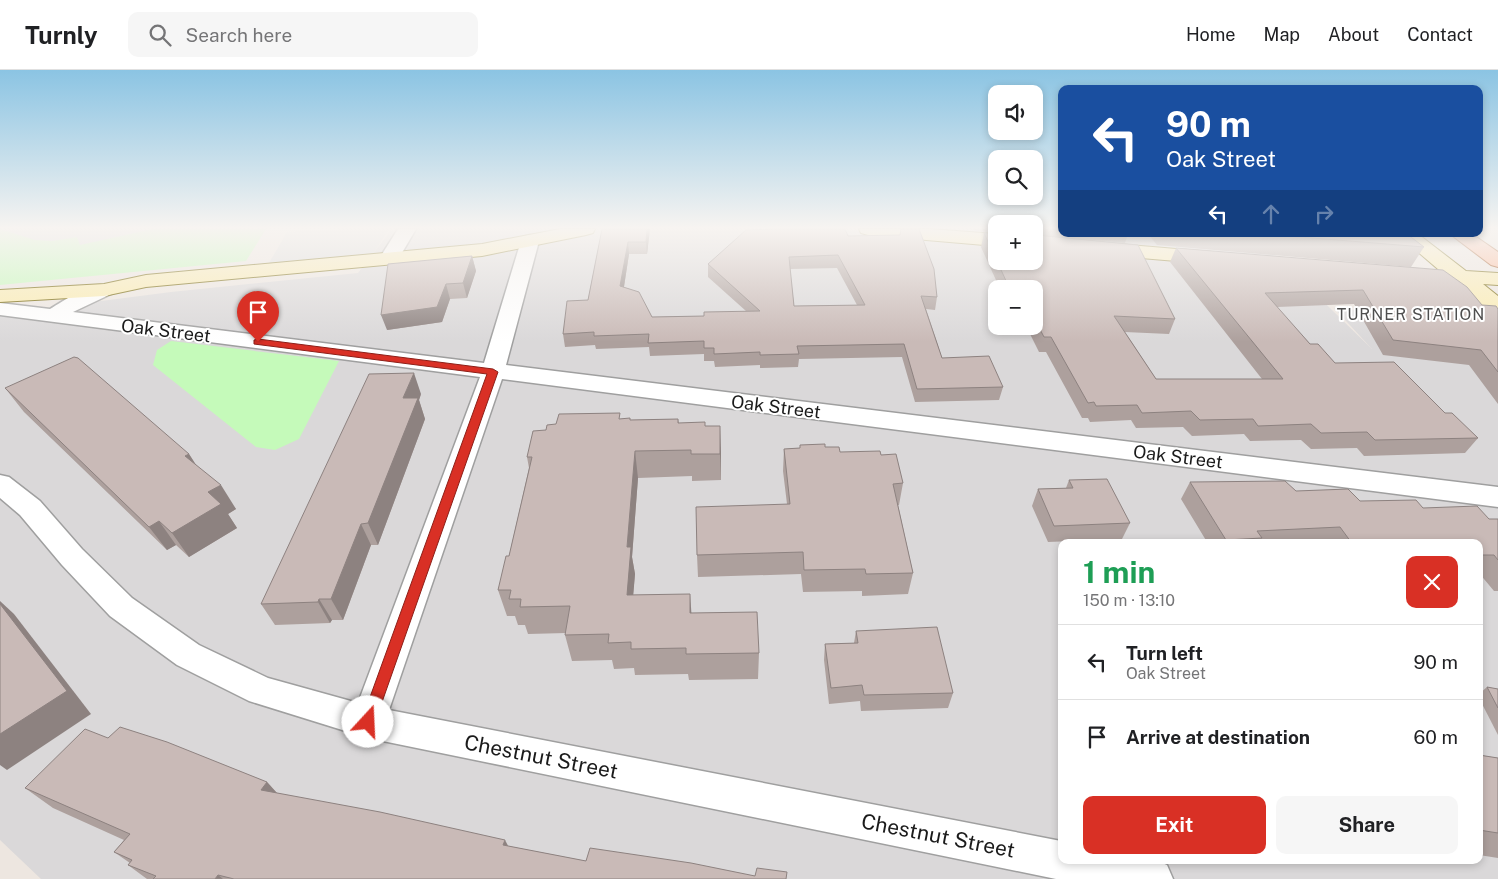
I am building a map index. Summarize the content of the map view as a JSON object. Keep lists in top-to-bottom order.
{
  "streets": {
    "street": ["Oak Street", "Chestnut Street"]
  },
  "districts": ["TURNER STATION"],
  "page": {
    "header": "Turnly",
    "search": "Search here",
    "nav": [
      "Home",
      "Map",
      "About",
      "Contact"
    ],
    "map_buttons": ["+", "−"],
    "turn": ["90 m", "Oak Street"],
    "heading": ["1 min", "150 m · 13:10"],
    "list": [
      {
        "name": "Turn left",
        "note": "Oak Street",
        "value": "90 m"
      },
      {
        "name": "Arrive at destination",
        "value": "60 m"
      }
    ],
    "buttons": ["Exit", "Share"]
  }
}
